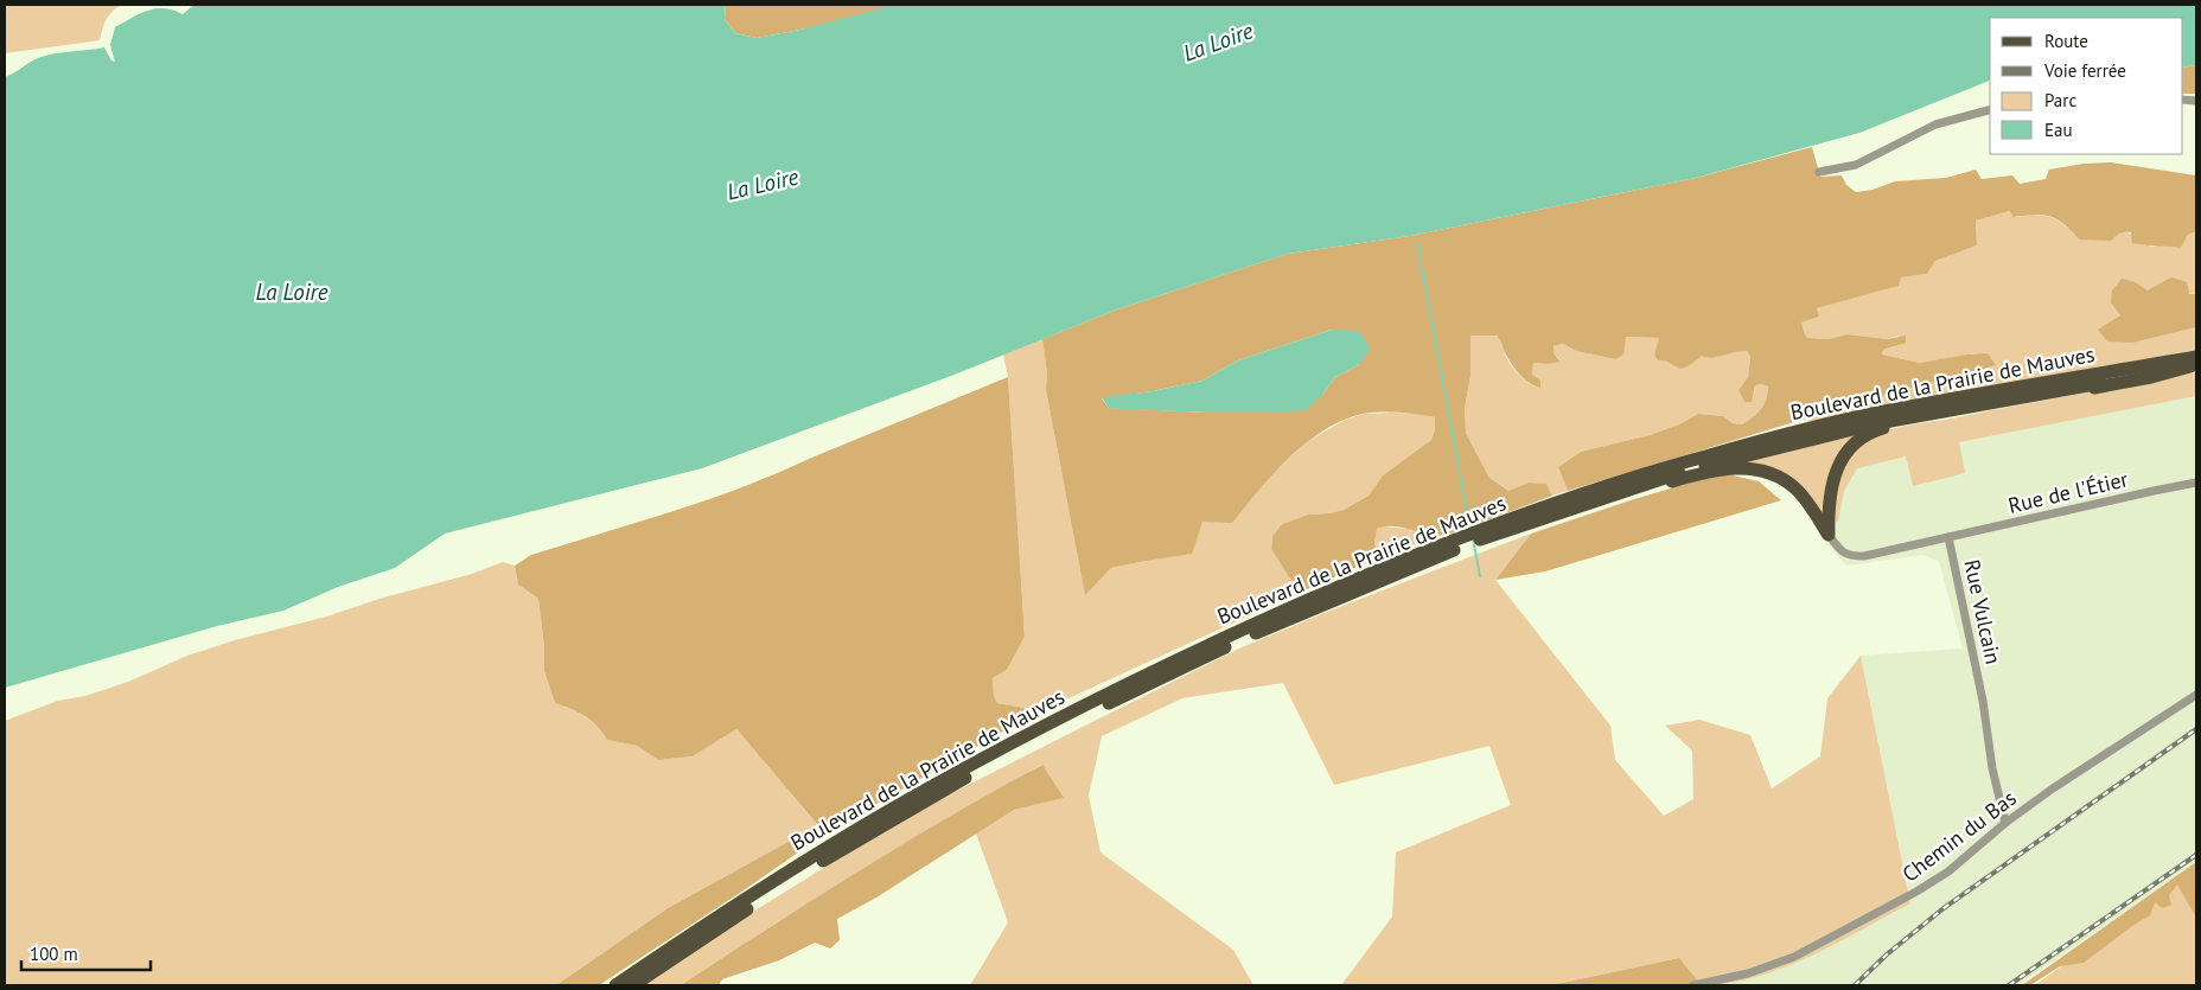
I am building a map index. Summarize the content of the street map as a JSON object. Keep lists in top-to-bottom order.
{
  "streets": {
    "main road": ["Boulevard de la Prairie de Mauves"],
    "street": ["Rue de l'Étier", "Rue Vulcain", "Chemin du Bas"]
  },
  "crossings": [
    ["Rue de l'Étier", "Rue Vulcain"],
    ["Rue Vulcain", "Chemin du Bas"]
  ],
  "water": ["La Loire"],
  "legend": [
    "Route",
    "Voie ferrée",
    "Parc",
    "Eau"
  ],
  "scale_bar": "100 m"
}
